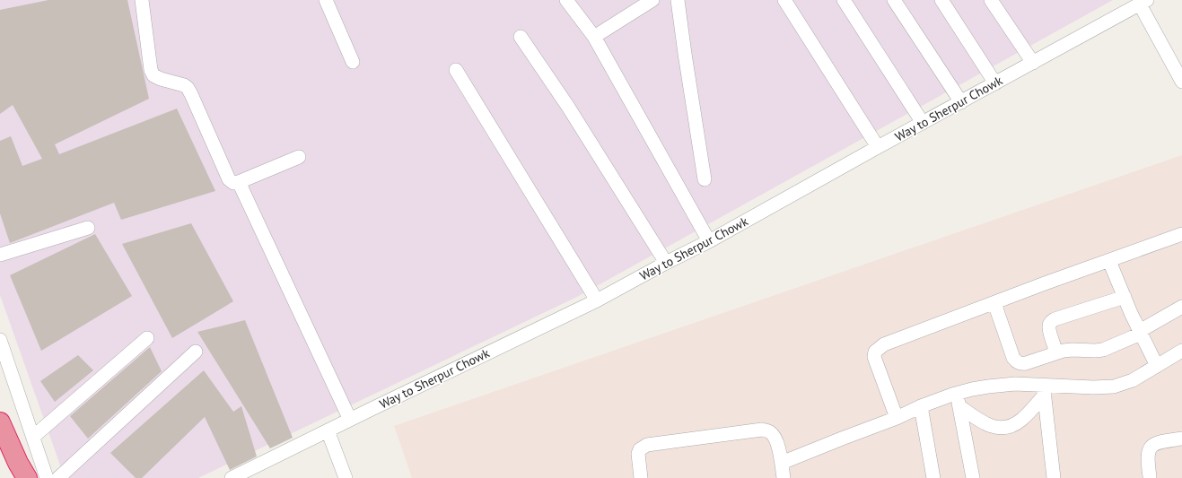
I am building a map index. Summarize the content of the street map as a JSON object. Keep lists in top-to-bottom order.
{
  "streets": {
    "street": ["Way to Sherpur Chowk"]
  }
}
